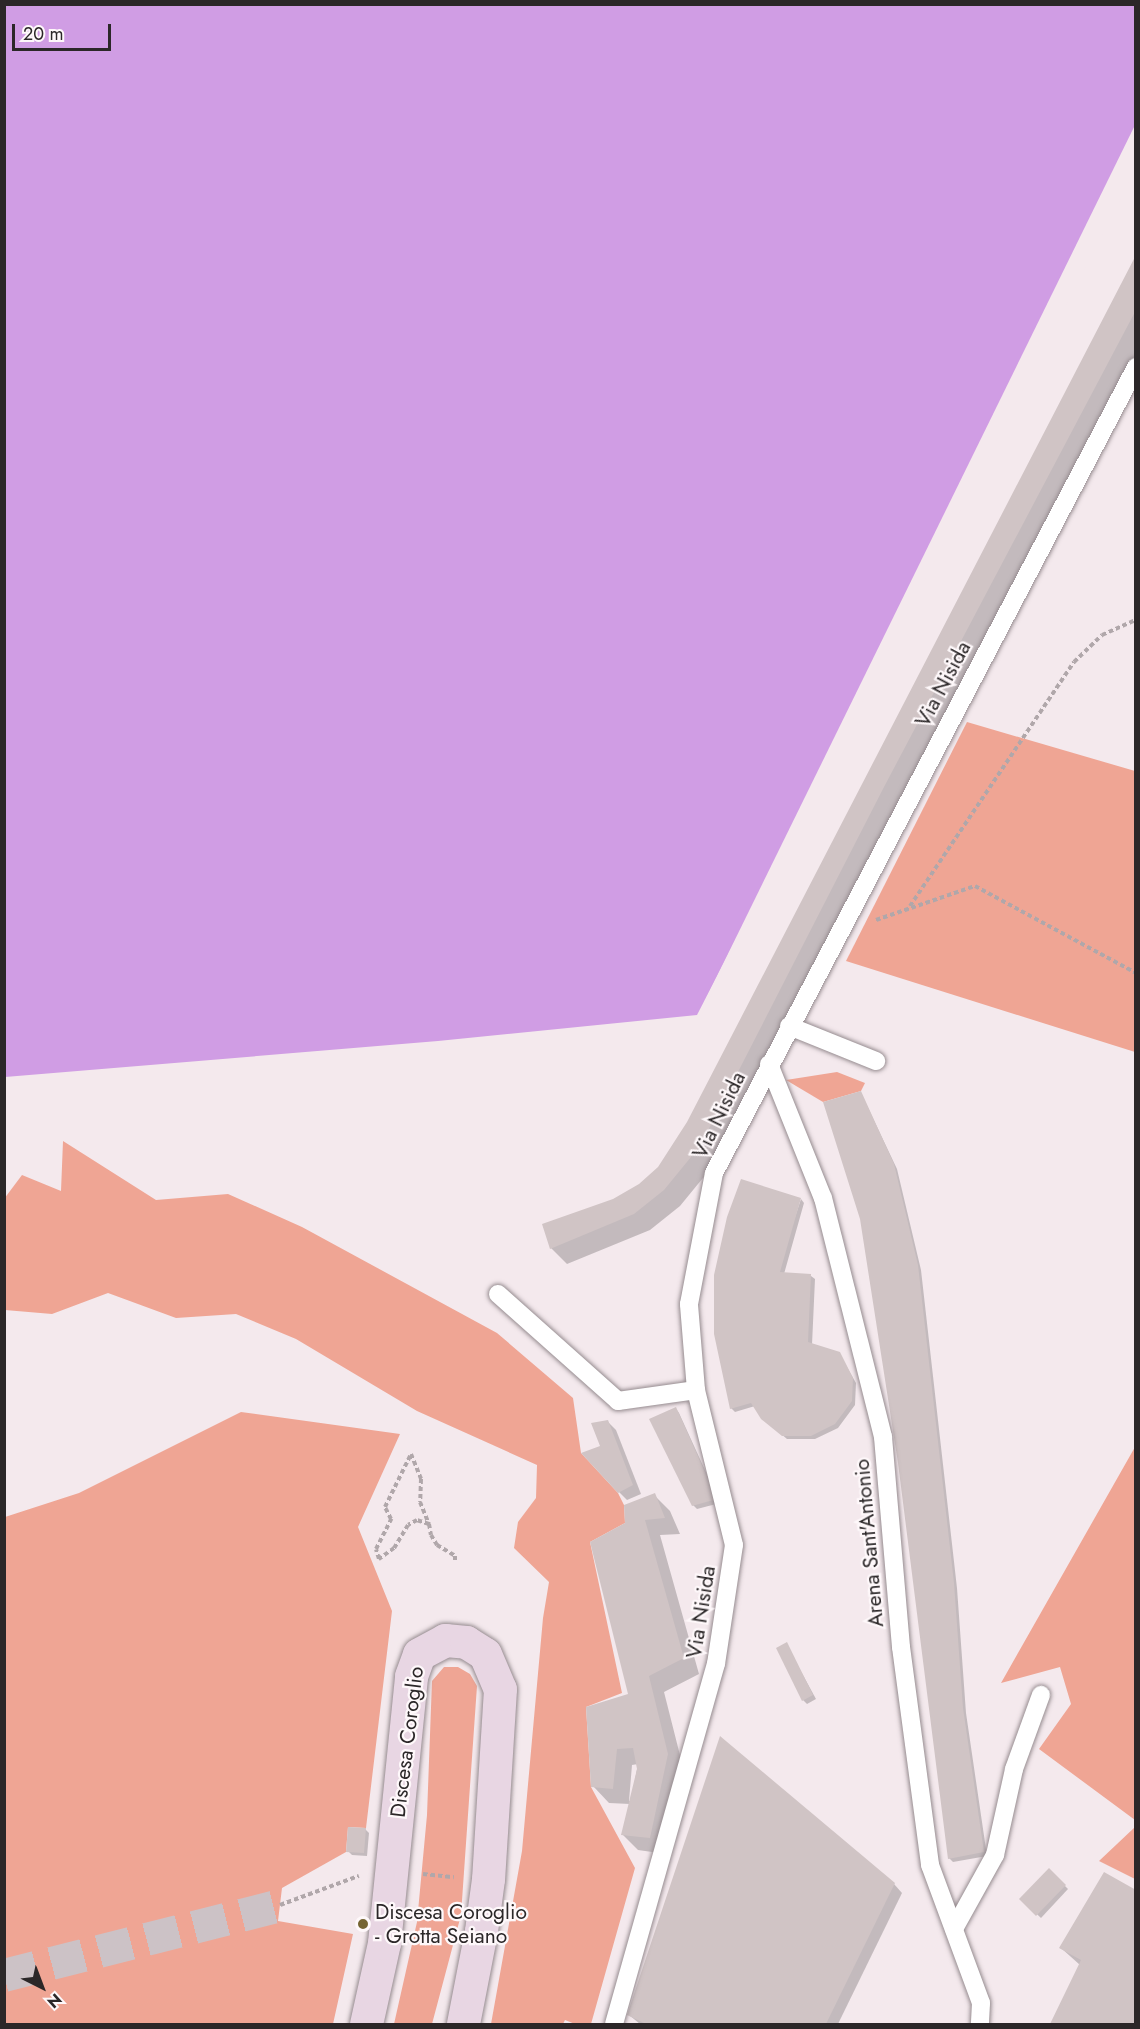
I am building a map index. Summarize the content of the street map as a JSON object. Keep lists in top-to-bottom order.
{
  "streets": {
    "street": ["Discesa Coroglio"],
    "lane": ["Via Nisida", "Arena Sant'Antonio"]
  },
  "crossings": [
    ["Via Nisida", "Arena Sant'Antonio"]
  ],
  "places": ["Discesa Coroglio - Grotta Seiano"],
  "scale_bar": "20 m",
  "north": "bottom right"
}
